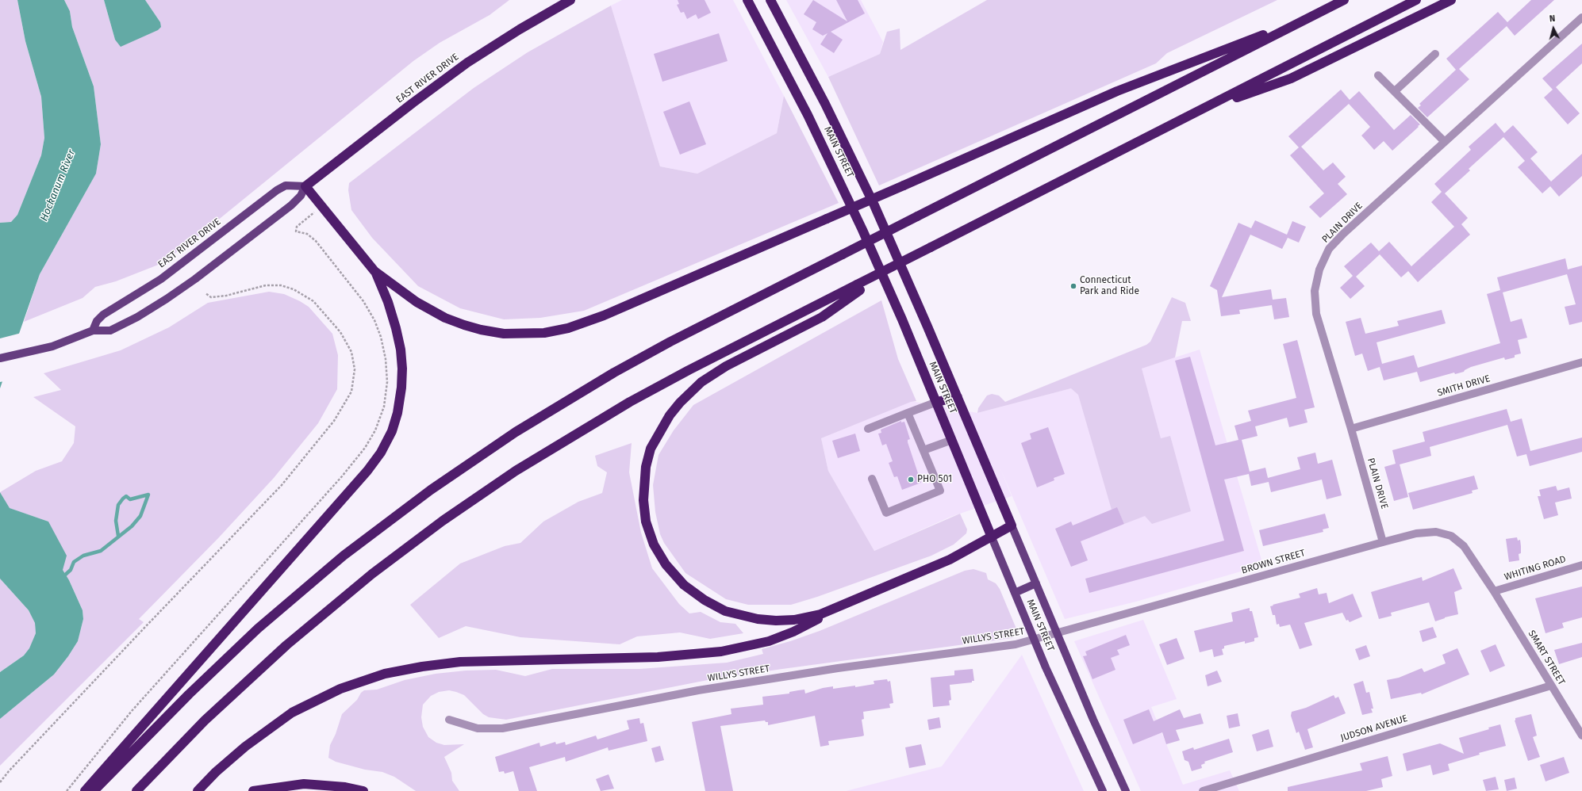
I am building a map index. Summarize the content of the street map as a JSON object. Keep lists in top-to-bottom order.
{
  "streets": {
    "highway": ["EAST RIVER DRIVE", "MAIN STREET"],
    "street": [
      "PLAIN DRIVE",
      "SMITH DRIVE",
      "BROWN STREET",
      "WHITING ROAD",
      "WILLYS STREET",
      "SMART STREET",
      "JUDSON AVENUE"
    ]
  },
  "crossings": [
    ["MAIN STREET", "BROWN STREET"],
    ["MAIN STREET", "WILLYS STREET"],
    ["PLAIN DRIVE", "SMITH DRIVE"],
    ["PLAIN DRIVE", "BROWN STREET"],
    ["BROWN STREET", "WHITING ROAD"],
    ["BROWN STREET", "WILLYS STREET"],
    ["BROWN STREET", "SMART STREET"],
    ["WHITING ROAD", "SMART STREET"],
    ["SMART STREET", "JUDSON AVENUE"]
  ],
  "water": ["Hockanum River"],
  "places": ["Connecticut Park and Ride", "PHO 501"],
  "north": "top"
}
